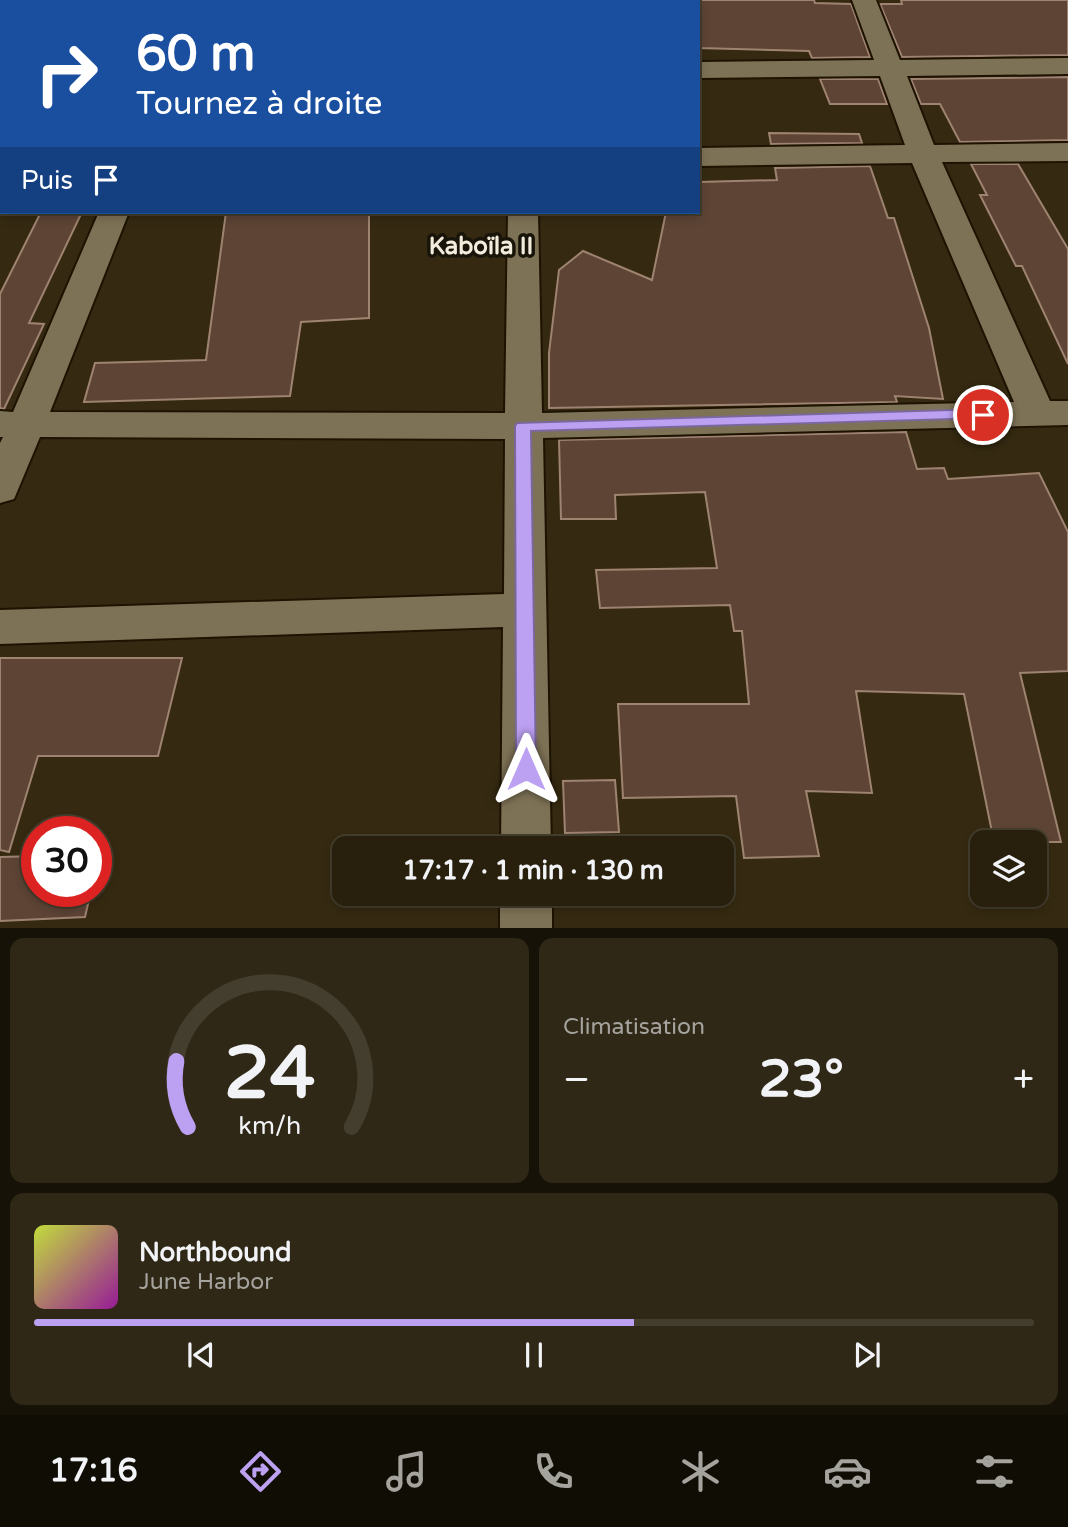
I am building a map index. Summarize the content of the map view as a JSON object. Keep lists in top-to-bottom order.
{
  "districts": ["Kaboïla II"],
  "page": {
    "turn": ["60 m", "Tournez à droite"],
    "then": "Puis",
    "limit": "30",
    "trip": "17:17 · 1 min · 130 m",
    "tile": "Climatisation",
    "heat": ["−", "23°", "+"],
    "song": ["Northbound", "June Harbor"],
    "tabs": "17:16",
    "gauge": ["24", "km/h"]
  }
}
